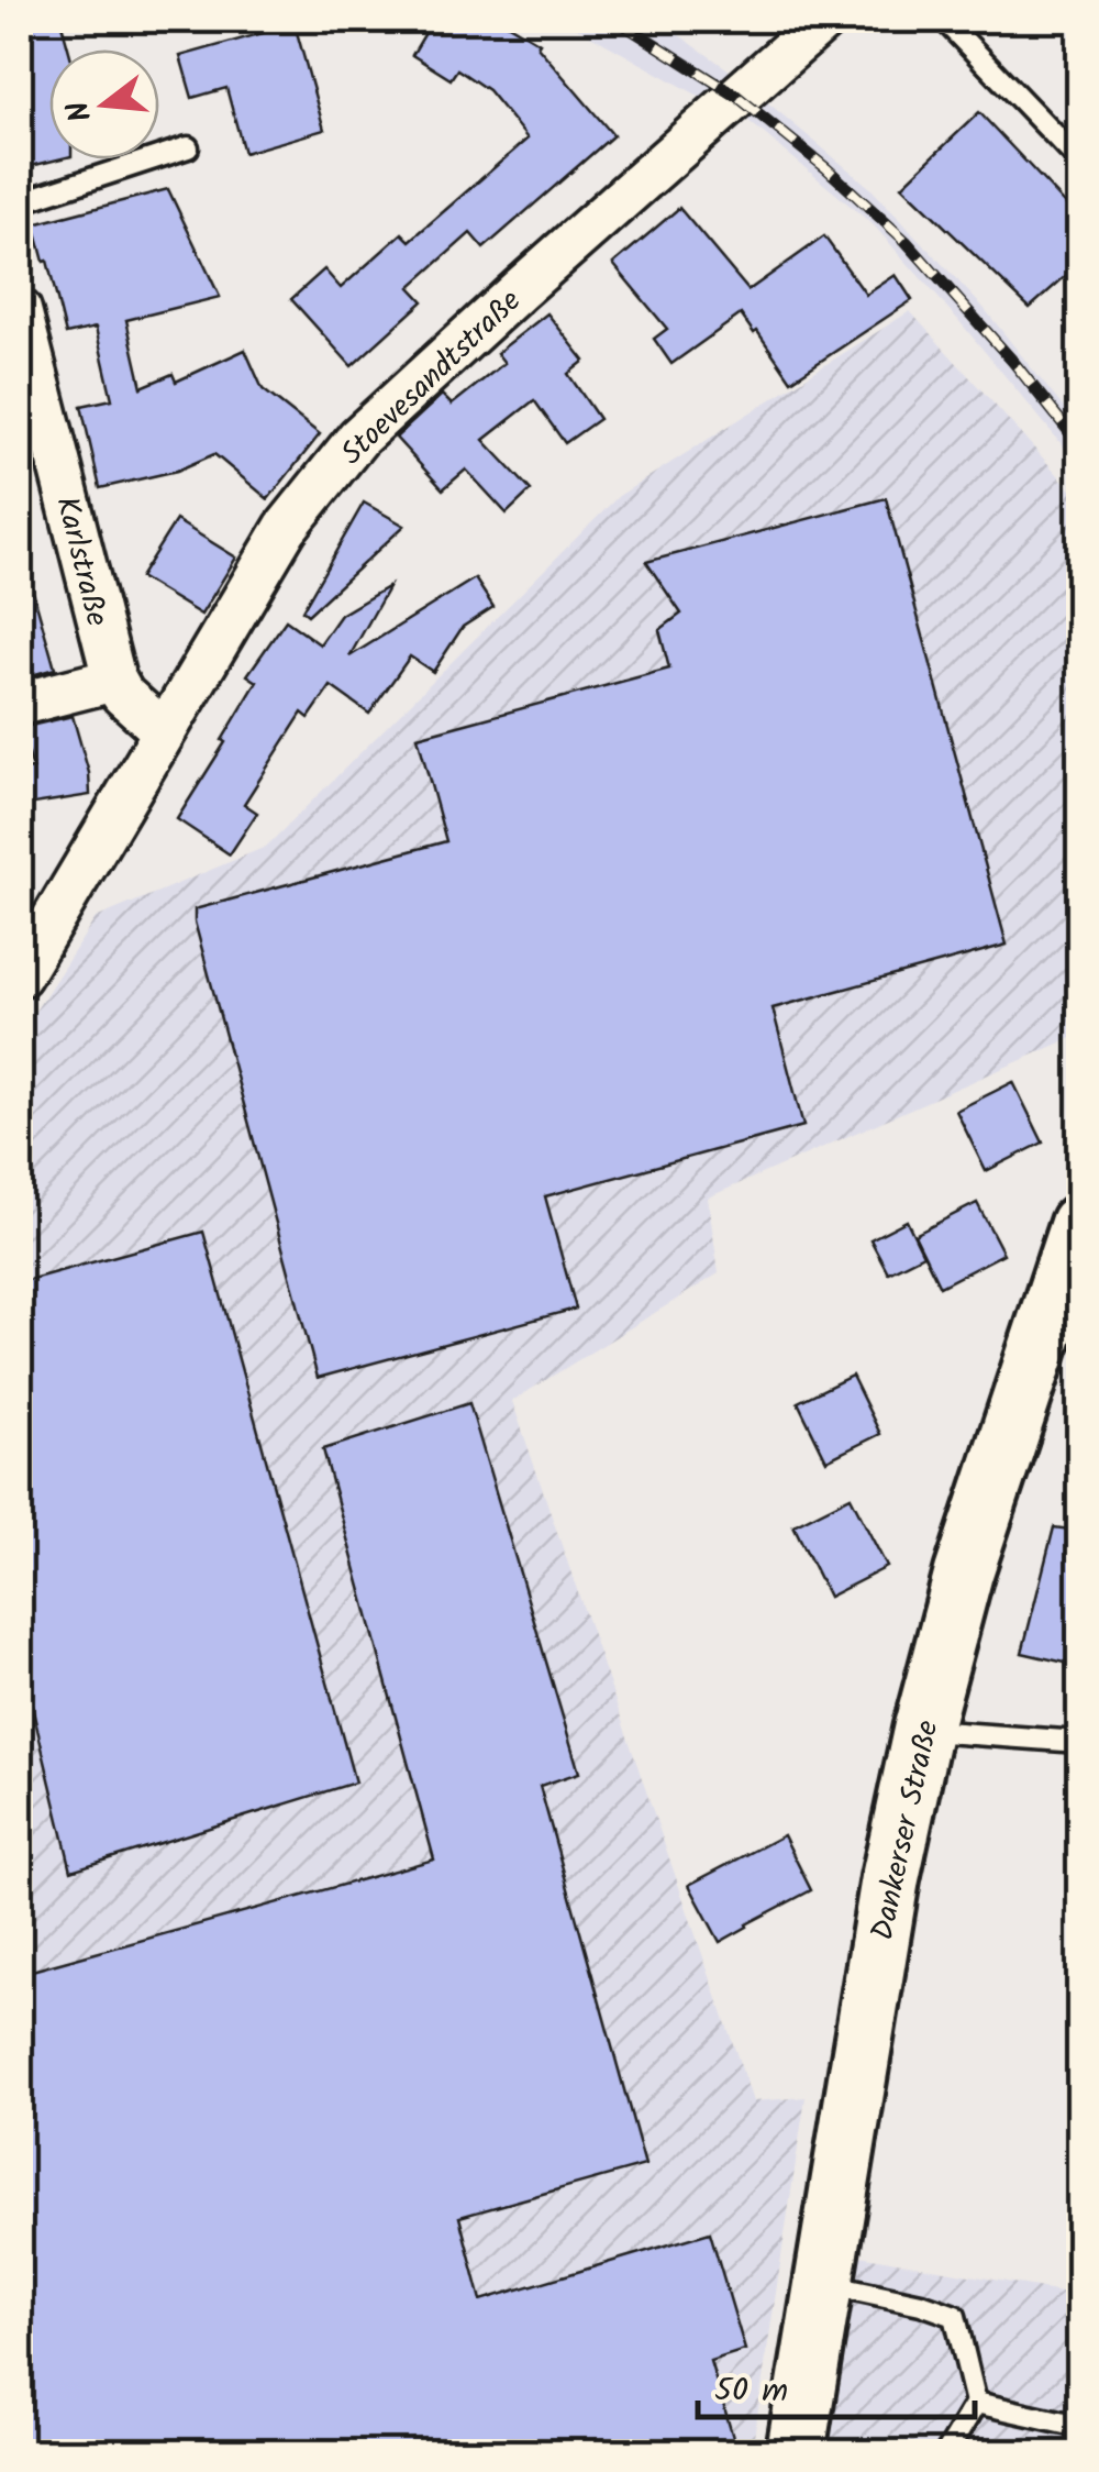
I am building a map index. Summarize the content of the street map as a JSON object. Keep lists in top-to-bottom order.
{
  "streets": {
    "main road": ["Dankerser Straße"],
    "street": ["Stoevesandtstraße", "Karlstraße"]
  },
  "crossings": [
    ["Stoevesandtstraße", "Karlstraße"]
  ],
  "scale_bar": "50 m",
  "north": "left"
}
